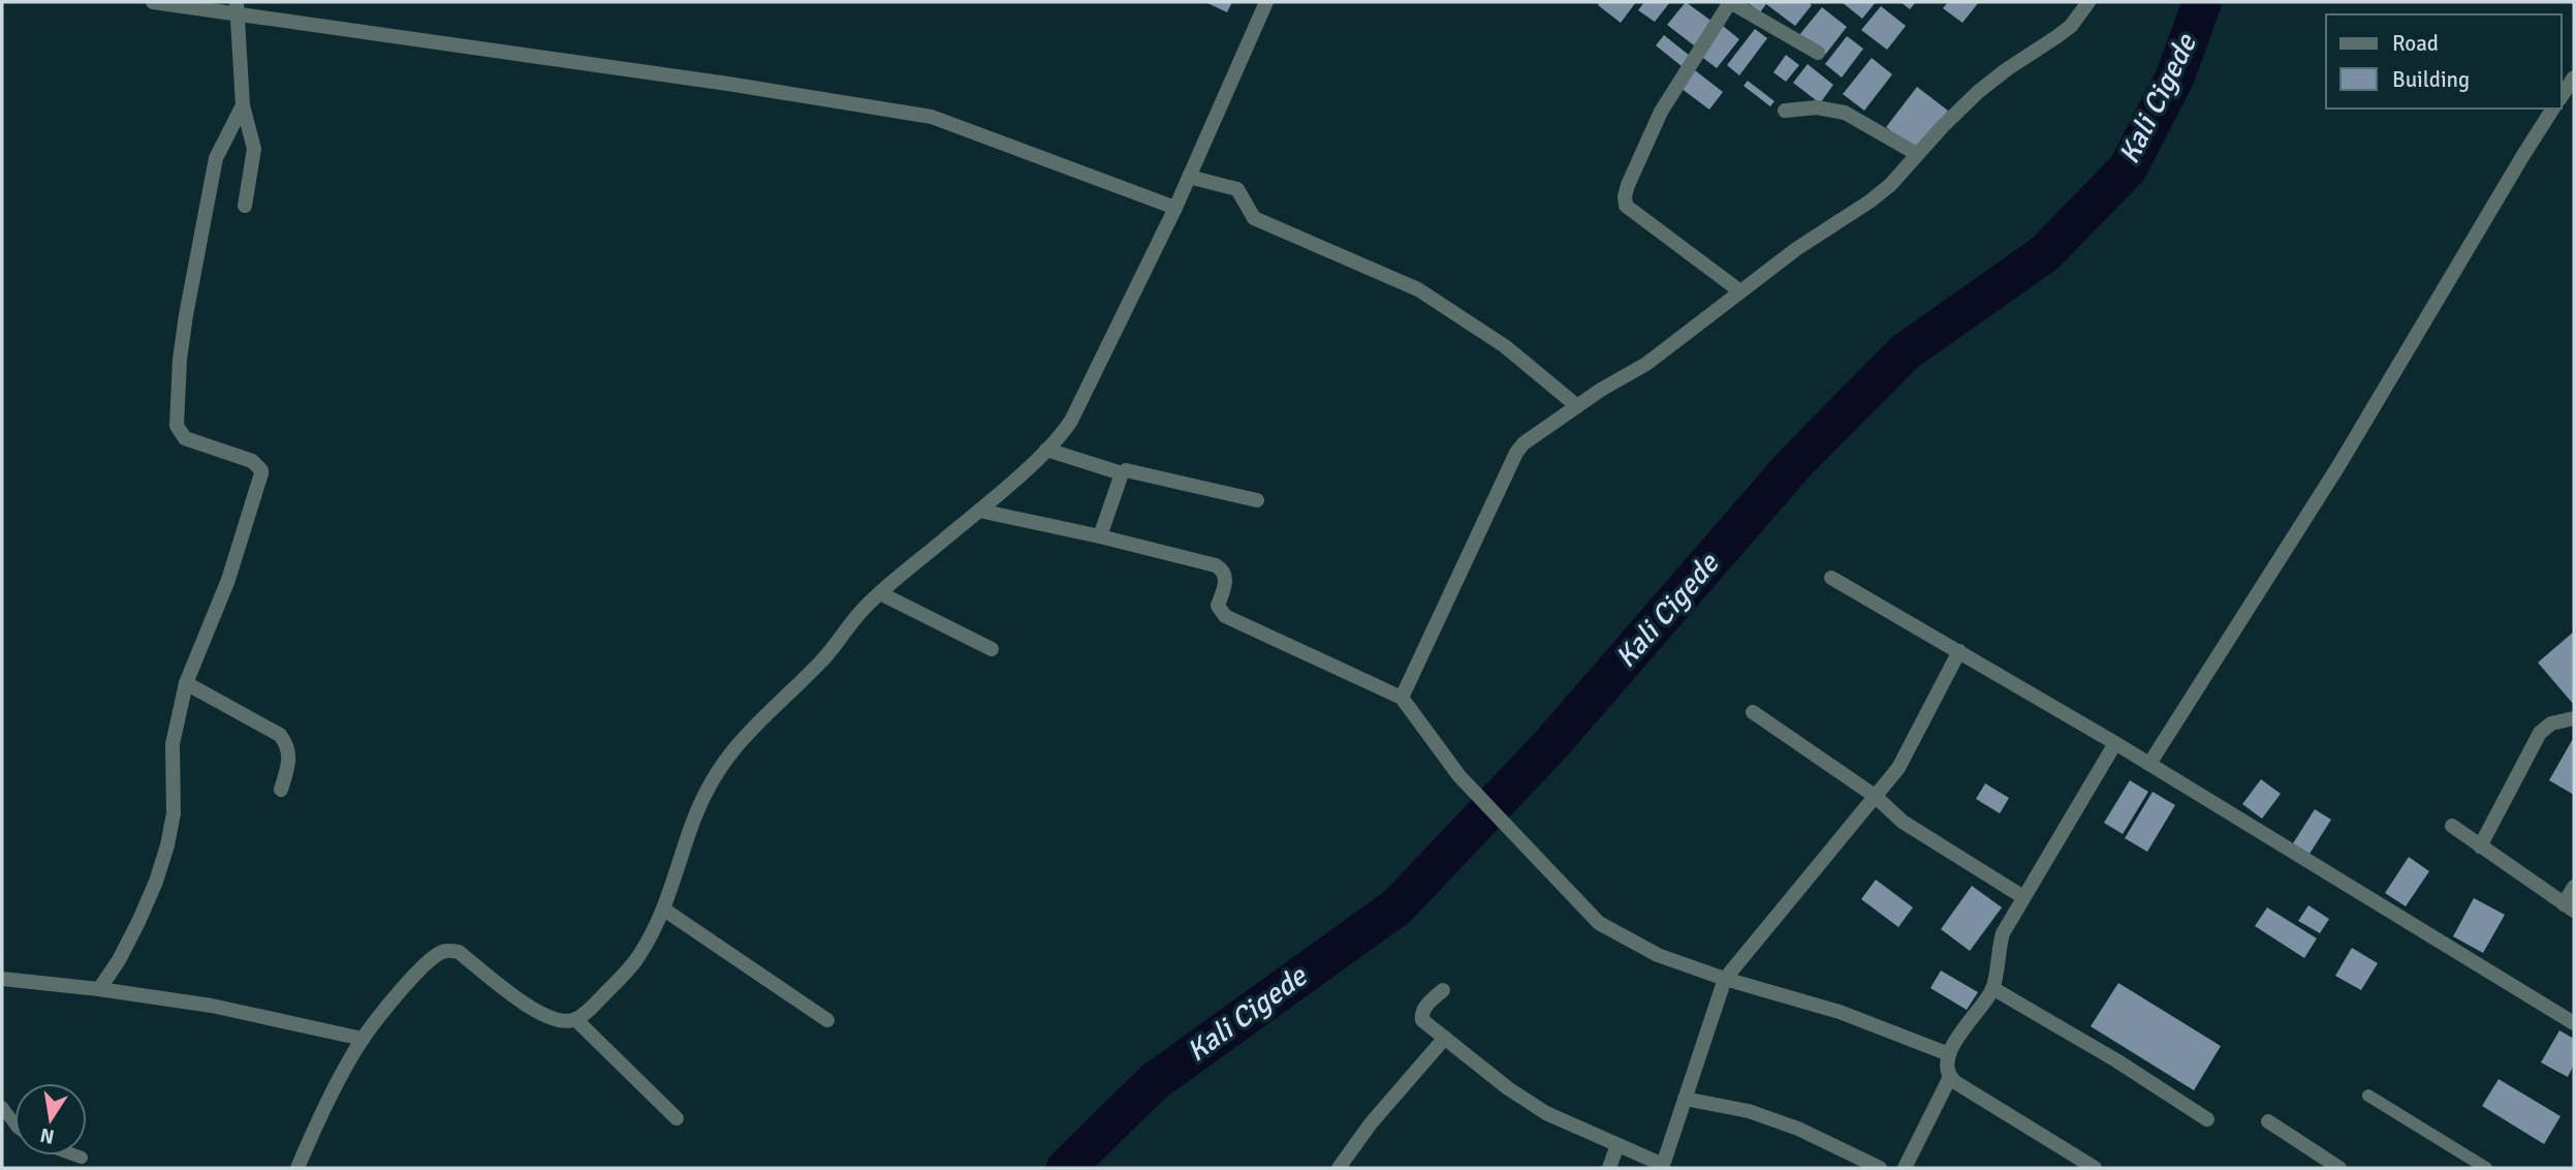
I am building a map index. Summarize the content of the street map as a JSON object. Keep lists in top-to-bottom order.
{
  "water": ["Kali Cigede"],
  "legend": ["Road", "Building"],
  "north": "bottom"
}
